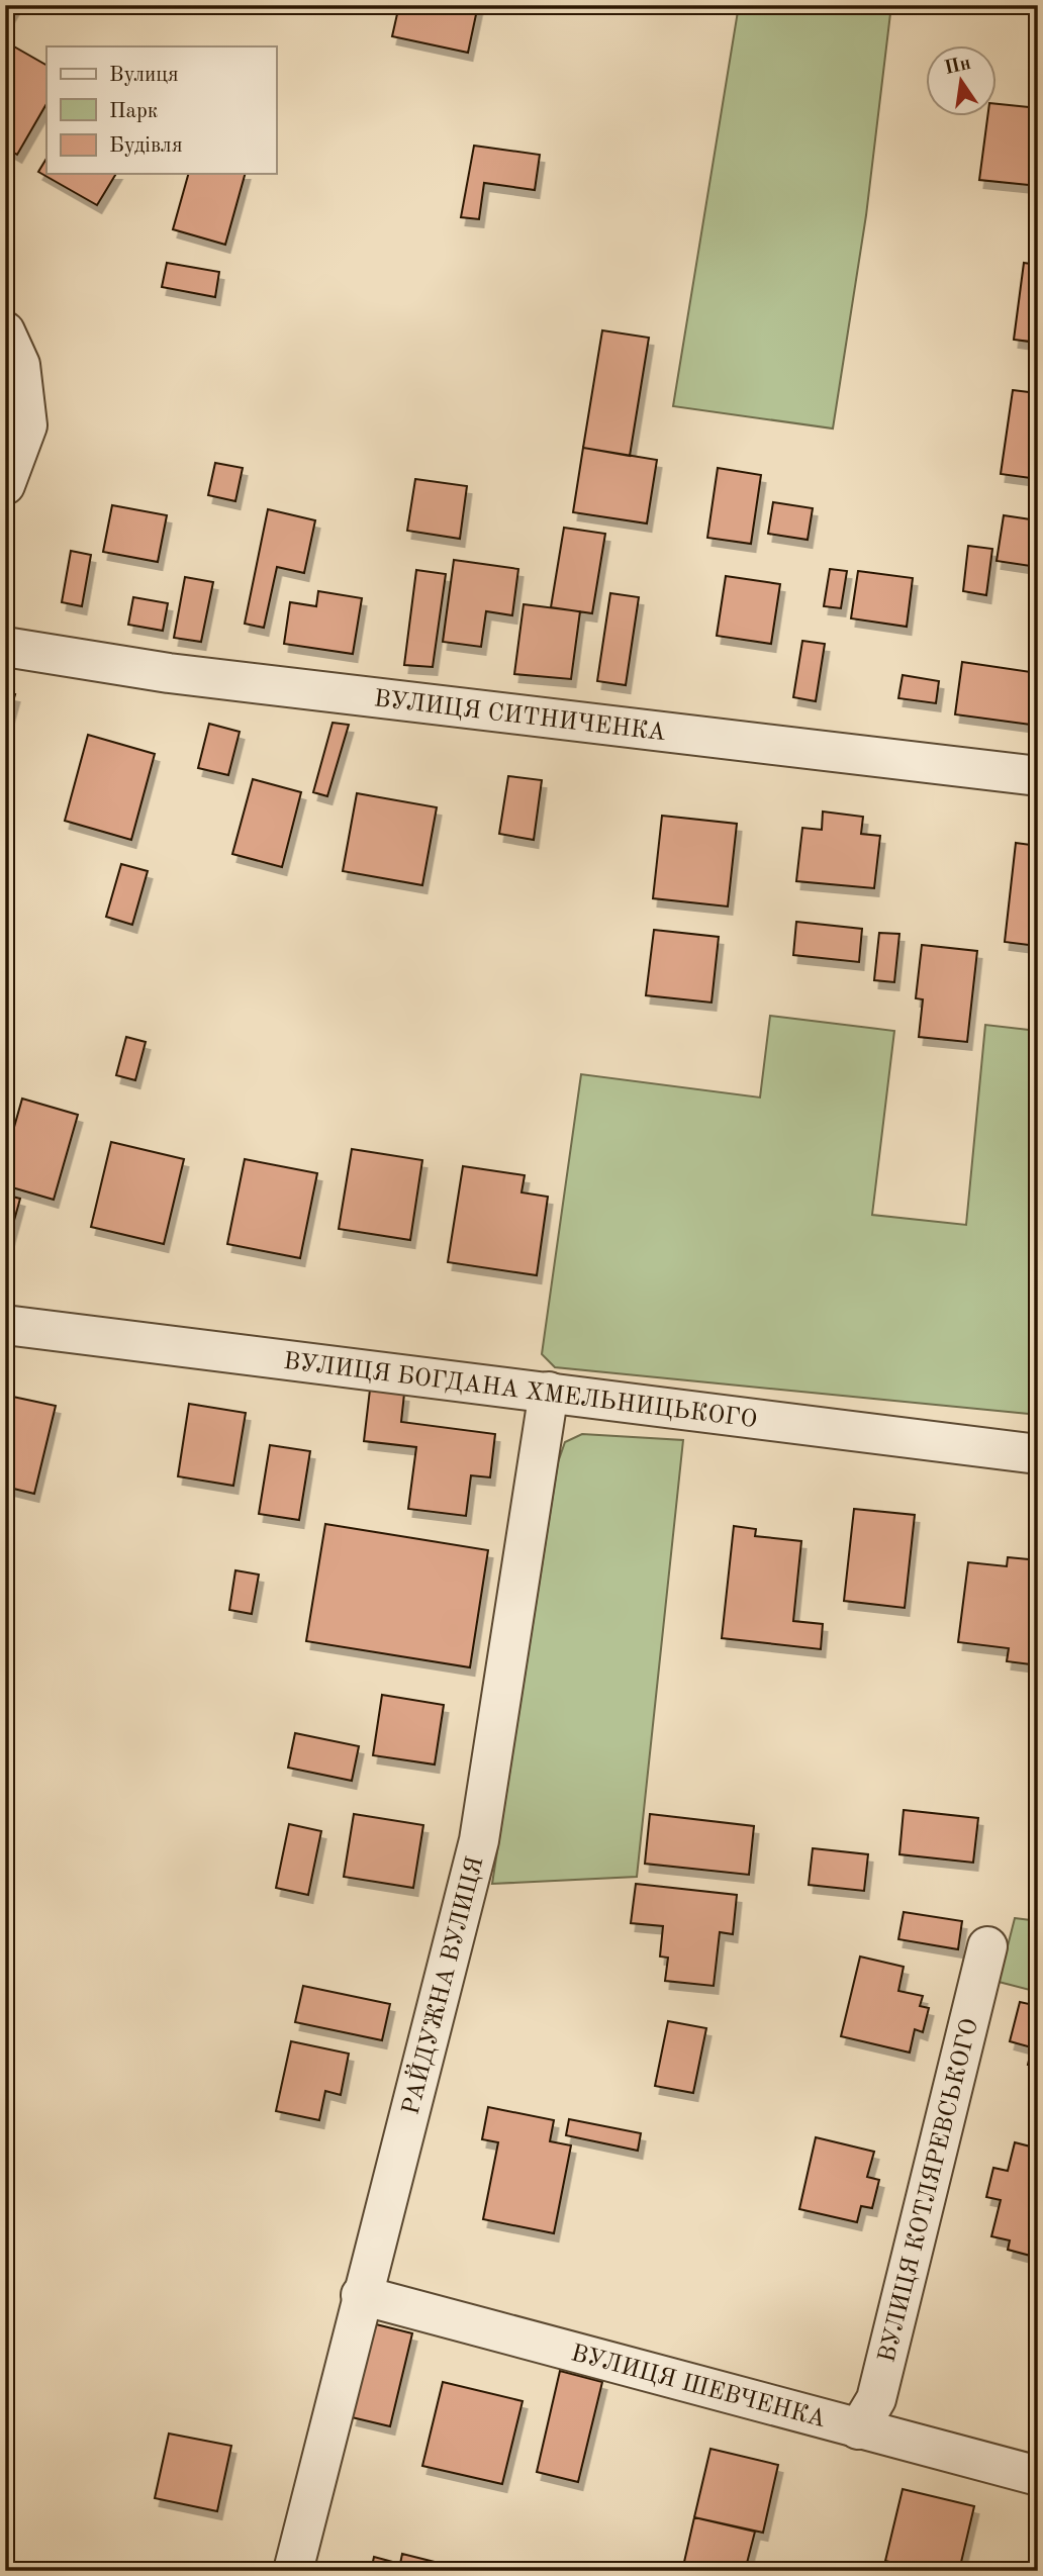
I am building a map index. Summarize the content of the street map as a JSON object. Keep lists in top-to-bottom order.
{
  "streets": {
    "street": [
      "ВУЛИЦЯ СИТНИЧЕНКА",
      "ВУЛИЦЯ БОГДАНА ХМЕЛЬНИЦЬКОГО",
      "РАЙДУЖНА ВУЛИЦЯ",
      "ВУЛИЦЯ КОТЛЯРЕВСЬКОГО",
      "ВУЛИЦЯ ШЕВЧЕНКА"
    ]
  },
  "crossings": [
    ["ВУЛИЦЯ БОГДАНА ХМЕЛЬНИЦЬКОГО", "РАЙДУЖНА ВУЛИЦЯ"],
    ["РАЙДУЖНА ВУЛИЦЯ", "ВУЛИЦЯ ШЕВЧЕНКА"],
    ["ВУЛИЦЯ КОТЛЯРЕВСЬКОГО", "ВУЛИЦЯ ШЕВЧЕНКА"]
  ],
  "legend": ["Вулиця", "Парк", "Будівля"],
  "north": "top"
}
